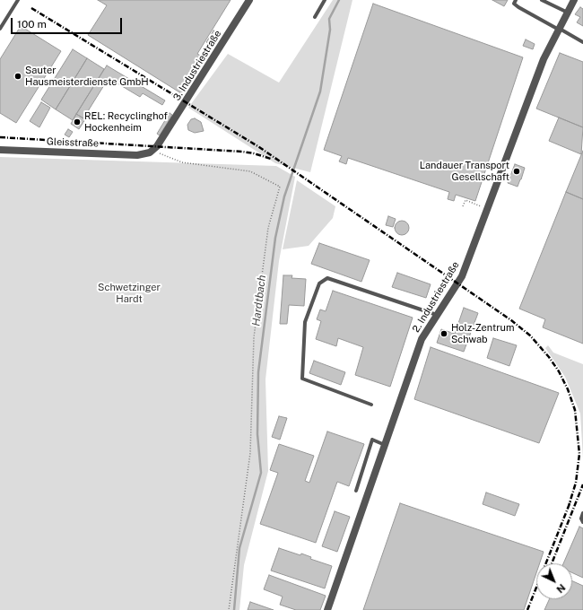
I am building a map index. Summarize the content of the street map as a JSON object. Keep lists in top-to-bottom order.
{
  "streets": {
    "street": ["3. Industriestraße", "Gleisstraße", "2. Industriestraße"]
  },
  "crossings": [
    ["3. Industriestraße", "Gleisstraße"]
  ],
  "water": ["Hardtbach"],
  "parks": ["Schwetzinger Hardt"],
  "places": [
    "Sauter Hausmeisterdienste GmbH",
    "REL: Recyclinghof Hockenheim",
    "Landauer Transport Gesellschaft",
    "Holz-Zentrum Schwab"
  ],
  "scale_bar": "100 m",
  "north": "bottom right"
}
